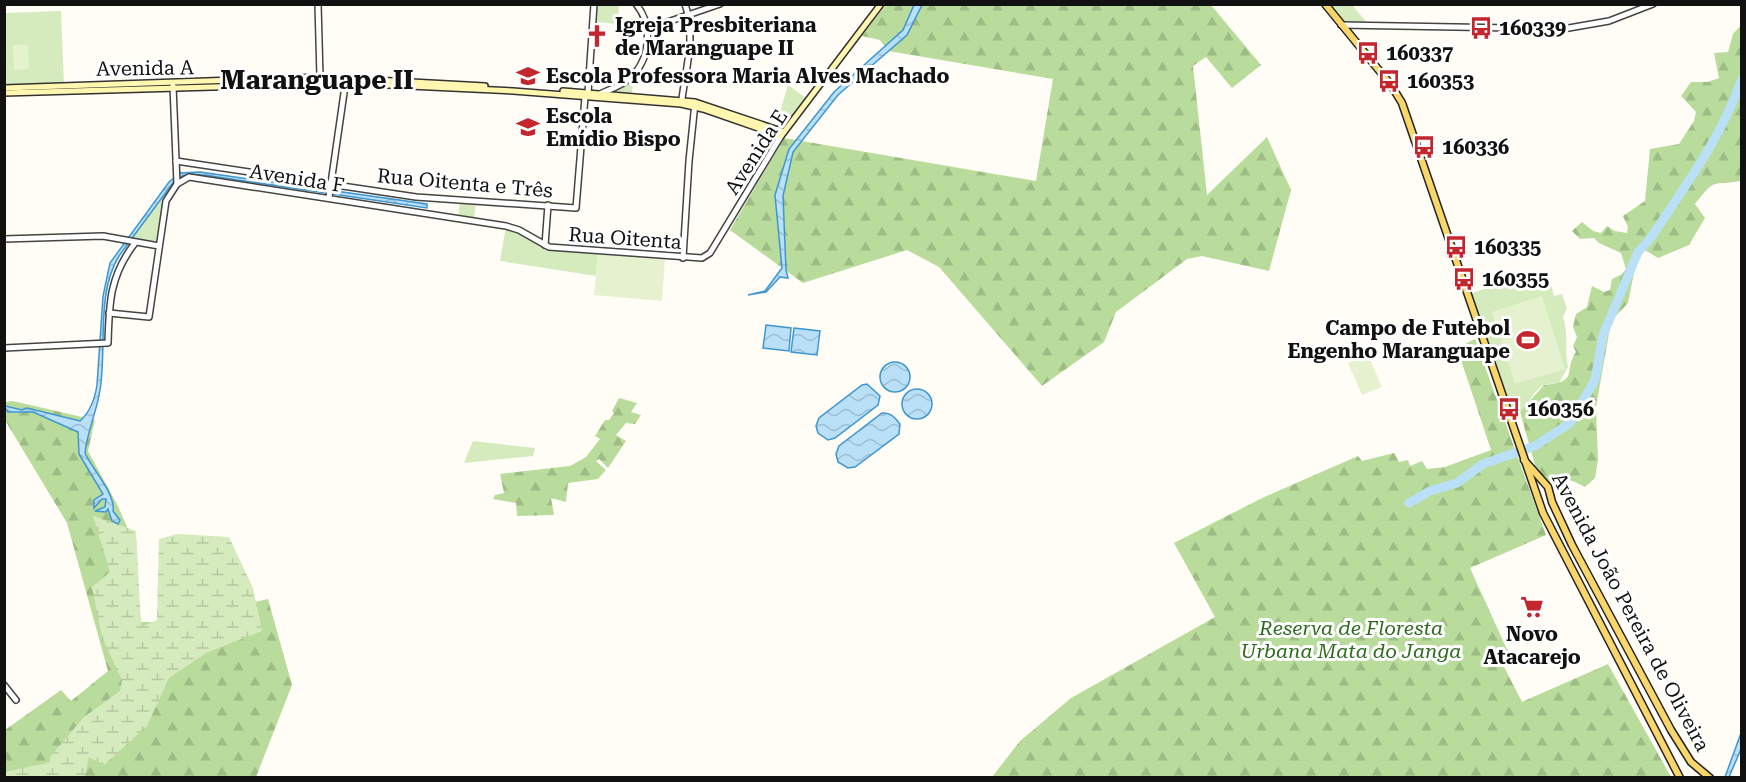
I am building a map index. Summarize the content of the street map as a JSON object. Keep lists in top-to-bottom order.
{
  "streets": {
    "main road": ["Avenida A", "Avenida E", "Avenida João Pereira de Oliveira"],
    "street": ["Avenida F", "Rua Oitenta e Três", "Rua Oitenta"]
  },
  "crossings": [
    ["Avenida A", "Avenida E"],
    ["Avenida A", "Rua Oitenta e Três"],
    ["Avenida E", "Rua Oitenta"],
    ["Avenida F", "Rua Oitenta"]
  ],
  "districts": ["Maranguape II"],
  "parks": ["Reserva de Floresta Urbana Mata do Janga"],
  "places": {
    "bus stop": [
      "160339",
      "160337",
      "160353",
      "160336",
      "160335",
      "160355",
      "160356"
    ],
    "church": ["Igreja Presbiteriana de Maranguape II"],
    "school or university": ["Escola Professora Maria Alves Machado", "Escola Emídio Bispo"],
    "sports": ["Campo de Futebol Engenho Maranguape"],
    "supermarket": ["Novo Atacarejo"]
  }
}
